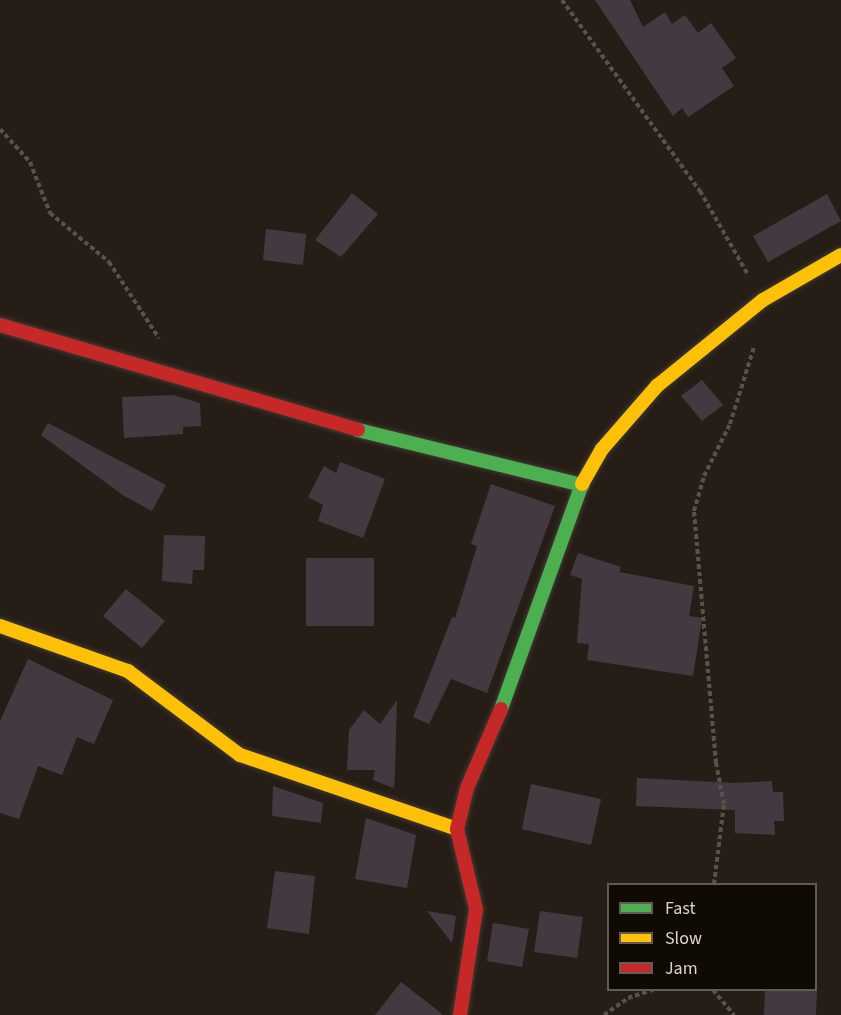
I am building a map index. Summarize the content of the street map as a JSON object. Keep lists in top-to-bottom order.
{
  "legend": ["Fast", "Slow", "Jam"]
}
